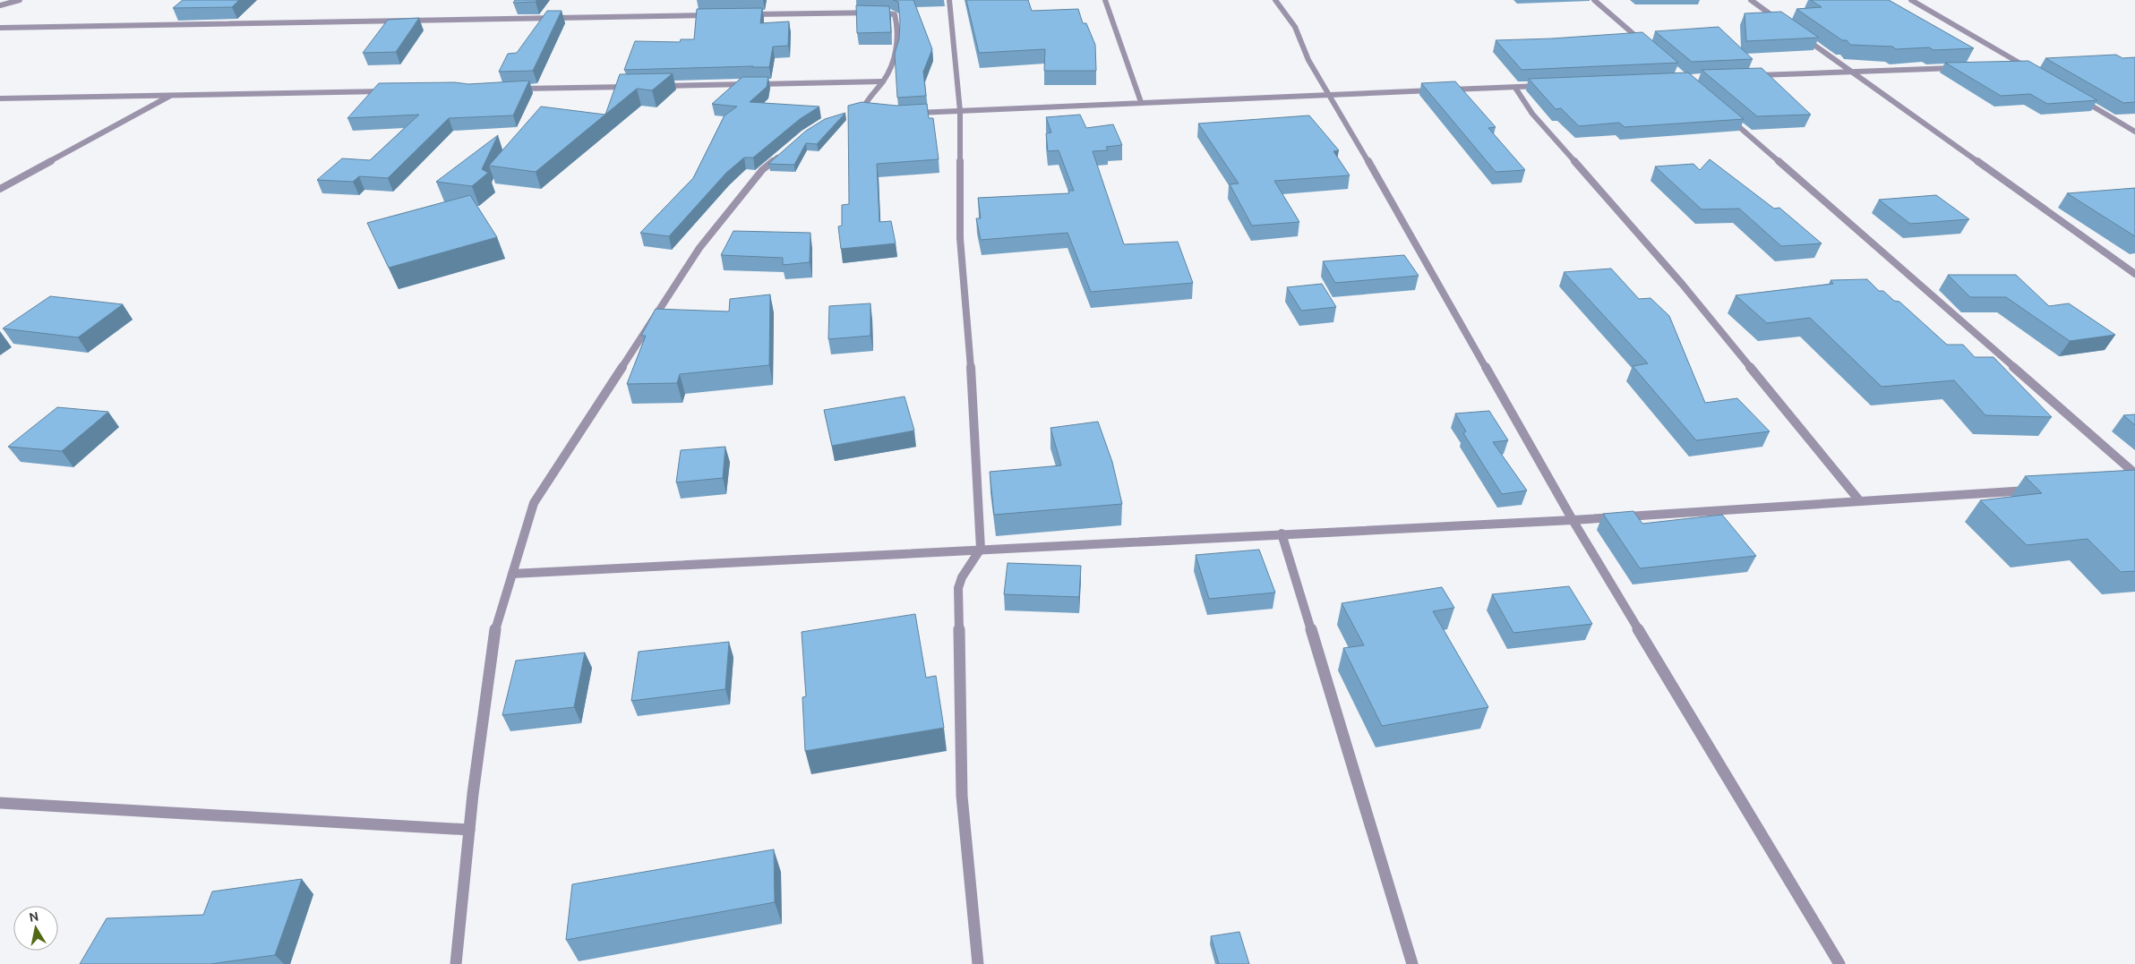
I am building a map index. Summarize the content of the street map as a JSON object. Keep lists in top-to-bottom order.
{
  "north": "top"
}
